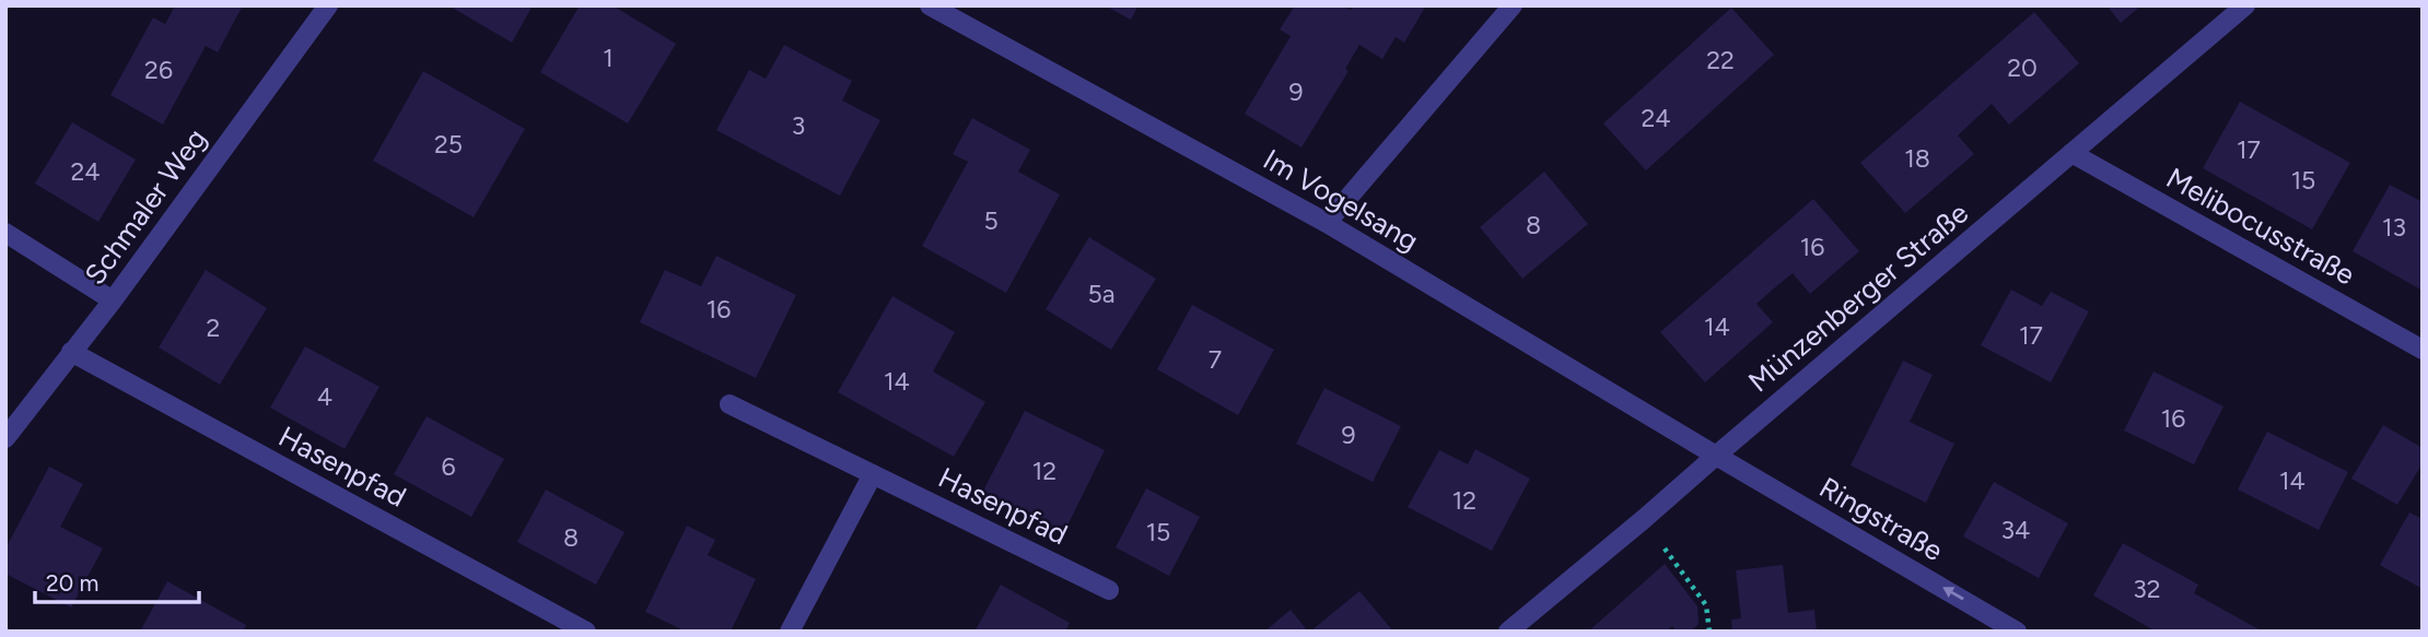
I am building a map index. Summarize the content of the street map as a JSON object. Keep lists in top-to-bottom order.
{
  "streets": {
    "street": [
      "Im Vogelsang",
      "Schmaler Weg",
      "Melibocusstraße",
      "Münzenberger Straße",
      "Hasenpfad",
      "Ringstraße"
    ]
  },
  "crossings": [
    ["Im Vogelsang", "Münzenberger Straße"],
    ["Im Vogelsang", "Ringstraße"],
    ["Schmaler Weg", "Hasenpfad"],
    ["Melibocusstraße", "Münzenberger Straße"],
    ["Münzenberger Straße", "Ringstraße"]
  ],
  "one_way": ["Ringstraße"],
  "house_numbers": [
    "1",
    "22",
    "20",
    "26",
    "9",
    "24",
    "3",
    "25",
    "17",
    "18",
    "24",
    "15",
    "5",
    "8",
    "13",
    "16",
    "5a",
    "16",
    "14",
    "2",
    "17",
    "7",
    "14",
    "4",
    "16",
    "9",
    "6",
    "12",
    "14",
    "12",
    "34",
    "15",
    "8",
    "32"
  ],
  "scale_bar": "20 m"
}
